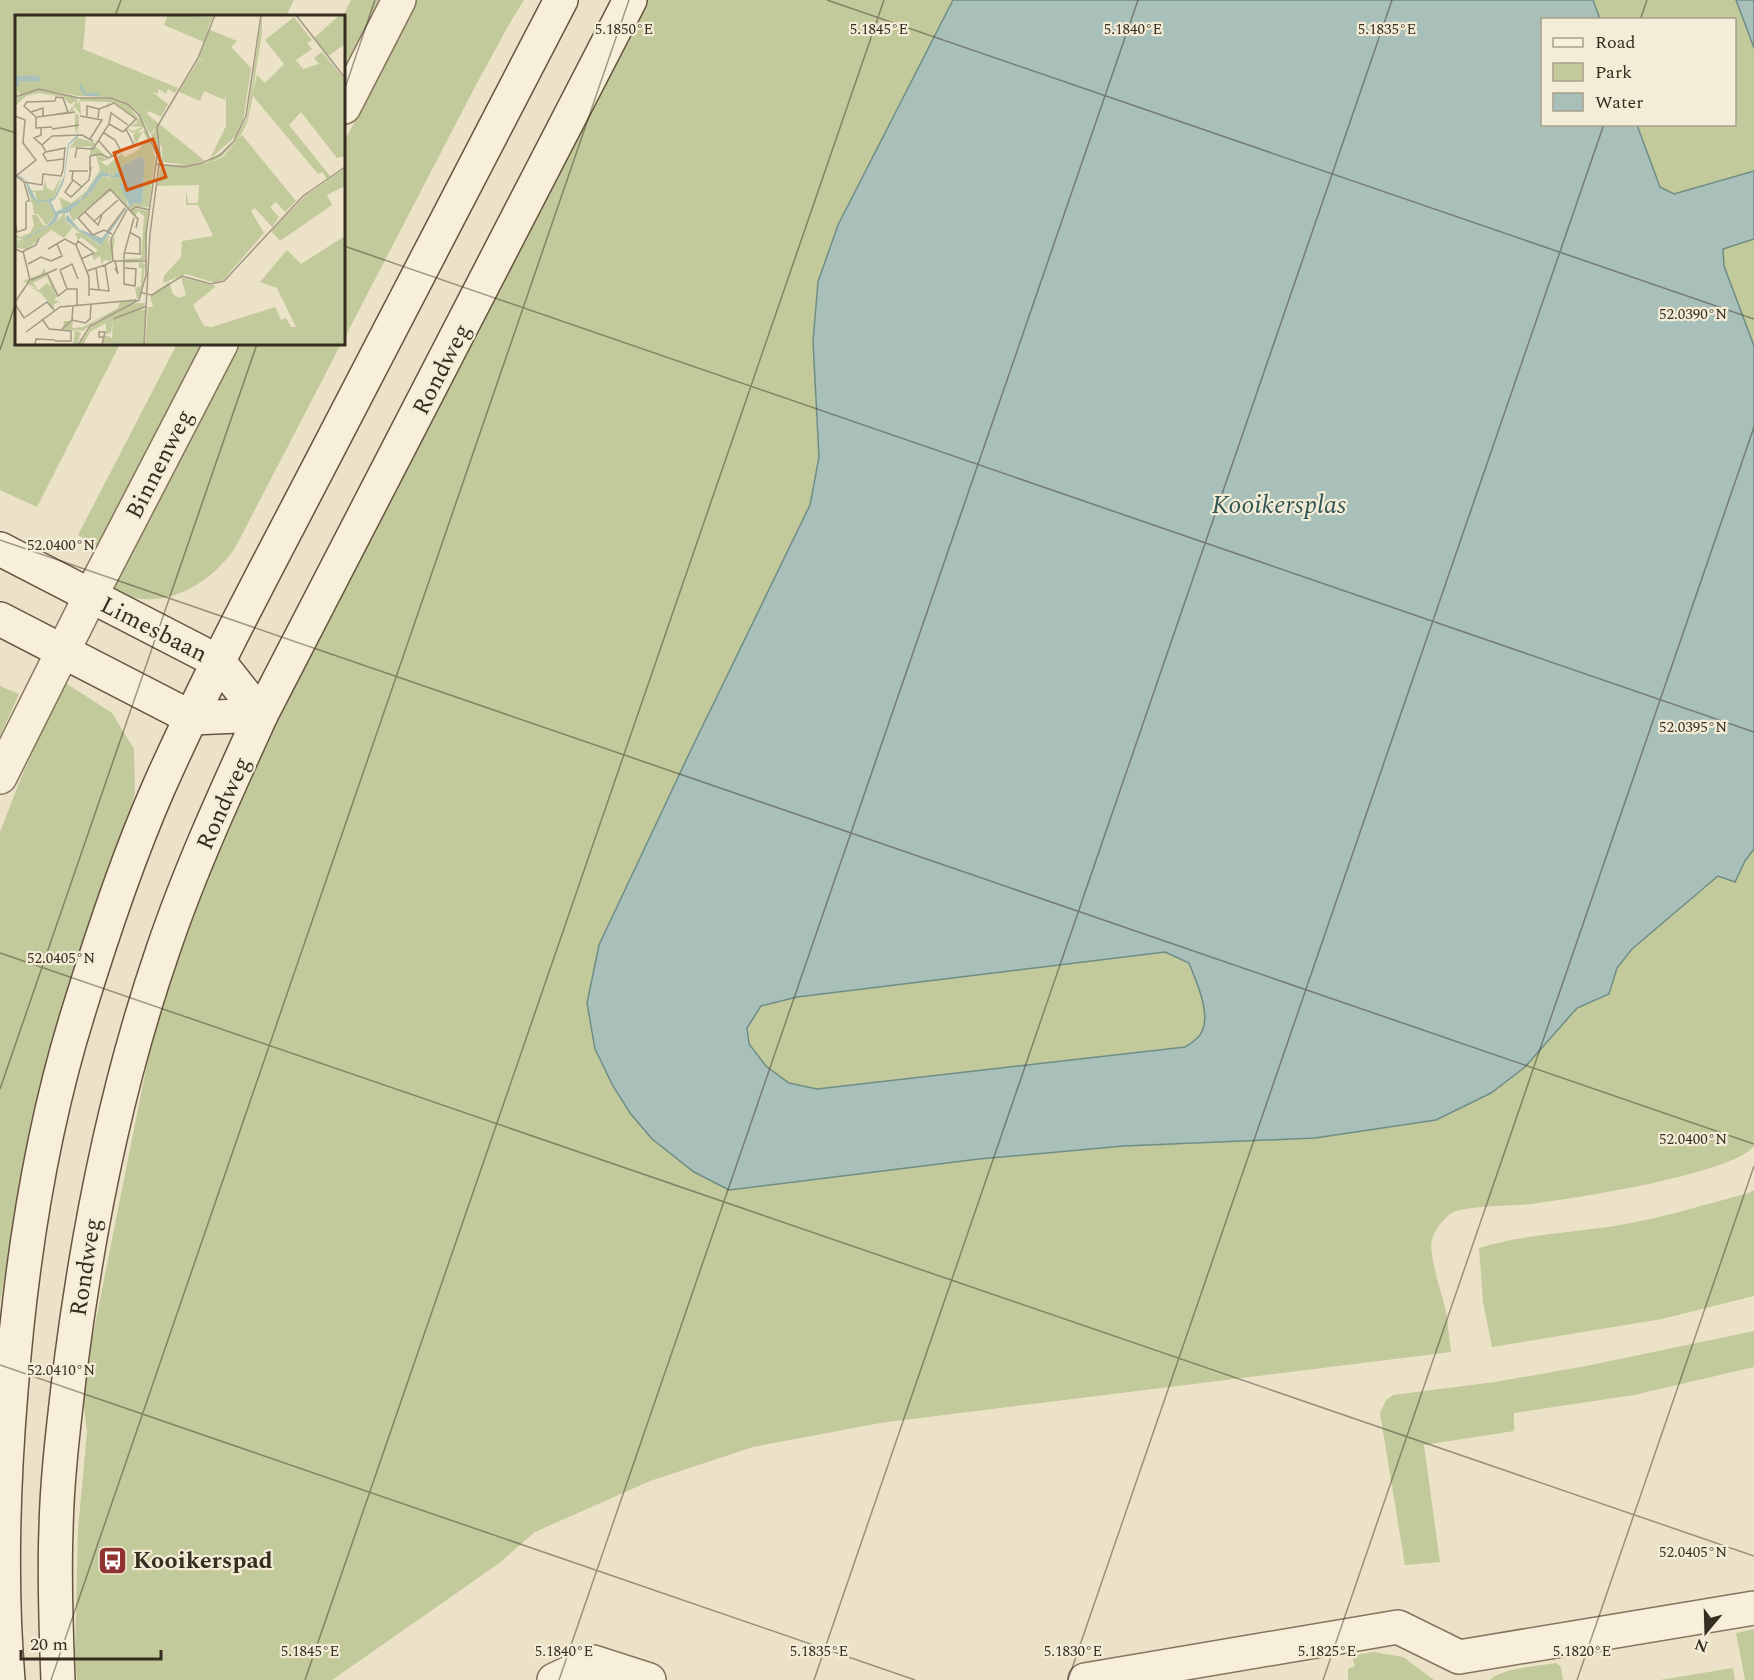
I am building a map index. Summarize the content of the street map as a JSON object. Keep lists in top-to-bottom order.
{
  "streets": {
    "main road": ["Rondweg", "Binnenweg", "Limesbaan"]
  },
  "crossings": [
    ["Rondweg", "Limesbaan"],
    ["Binnenweg", "Limesbaan"]
  ],
  "water": ["Kooikersplas"],
  "places": {
    "bus stop": ["Kooikerspad"]
  },
  "legend": ["Road", "Park", "Water"],
  "scale_bar": "20 m",
  "north": "bottom",
  "coordinates": [
    "5.1850°E",
    "5.1840°E",
    "5.1835°E",
    "5.1845°E",
    "52.0390°N",
    "52.0400°N",
    "52.0395°N",
    "52.0405°N",
    "52.0410°N",
    "5.1830°E",
    "5.1825°E",
    "5.1820°E"
  ]
}
